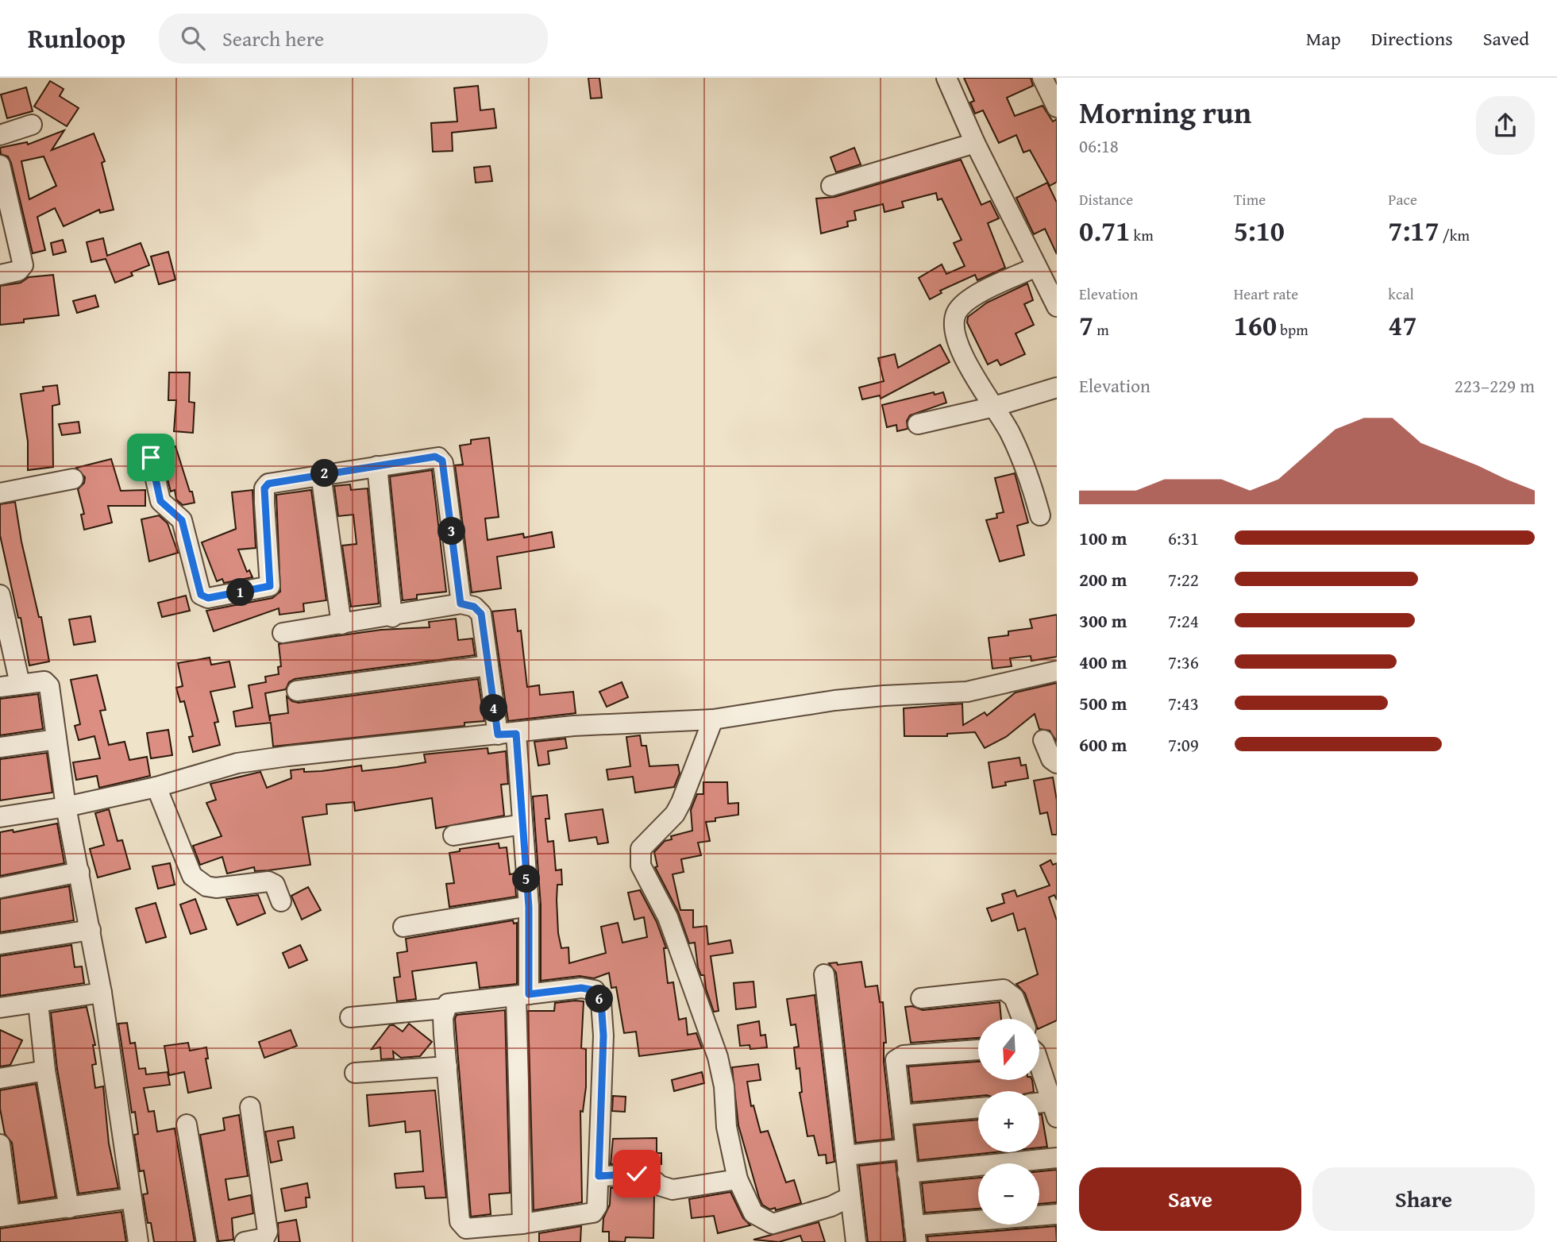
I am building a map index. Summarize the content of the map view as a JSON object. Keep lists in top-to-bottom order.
{
  "north": "bottom",
  "page": {
    "header": "Runloop",
    "search": "Search here",
    "nav": ["Map", "Directions", "Saved"],
    "heading": ["Morning run", "06:18"],
    "stats": [
      ["Distance", "0.71 km"],
      ["Time", "5:10"],
      ["Pace", "7:17 /km"],
      ["Elevation", "7 m"],
      ["Heart rate", "160 bpm"],
      ["kcal", "47"]
    ],
    "chart": ["Elevation", "223–229 m"],
    "pins": [
      "2",
      "3",
      "1",
      "4",
      "5",
      "6"
    ],
    "list": [
      {
        "name": "100 m",
        "note": "6:31"
      },
      {
        "name": "200 m",
        "note": "7:22"
      },
      {
        "name": "300 m",
        "note": "7:24"
      },
      {
        "name": "400 m",
        "note": "7:36"
      },
      {
        "name": "500 m",
        "note": "7:43"
      },
      {
        "name": "600 m",
        "note": "7:09"
      }
    ],
    "map_buttons": ["+", "−"],
    "buttons": ["Save", "Share"]
  }
}
